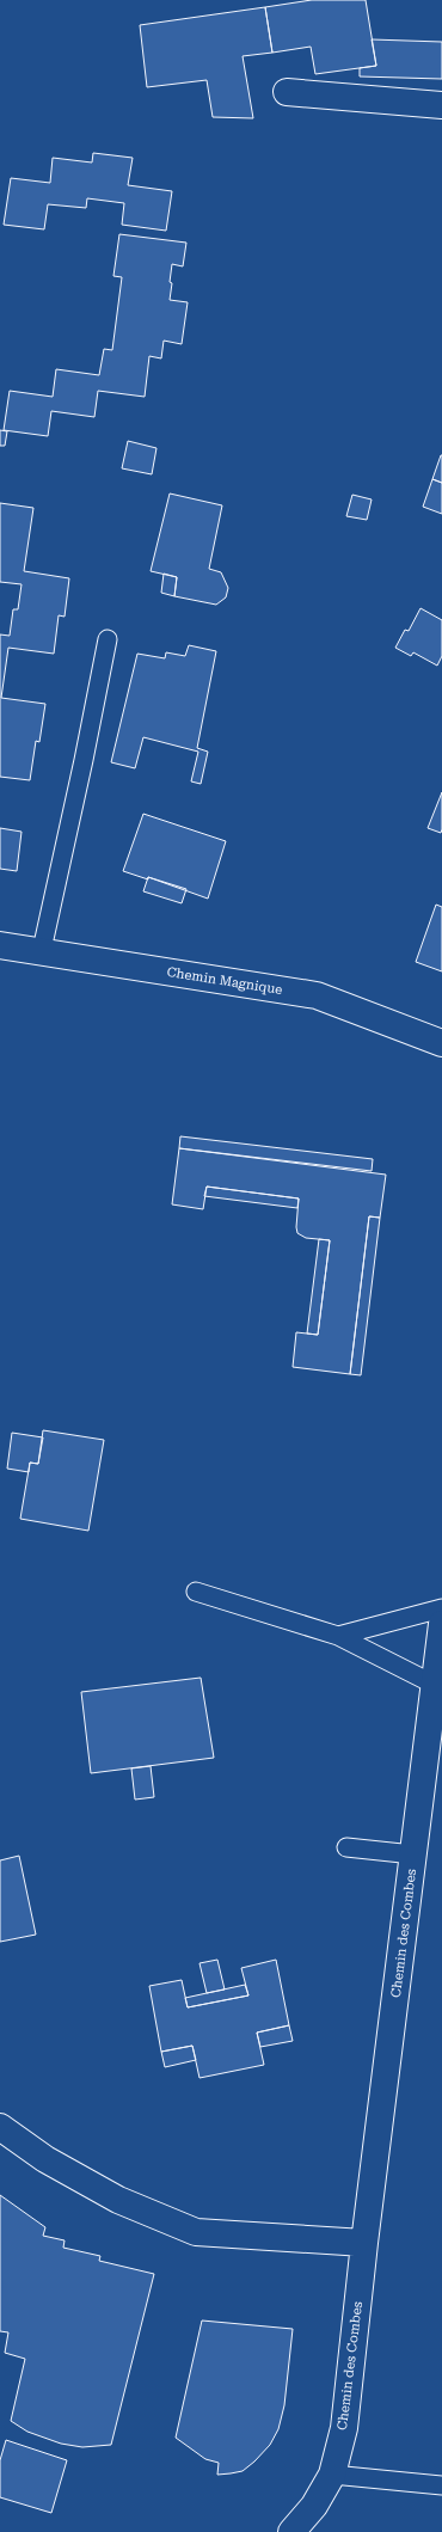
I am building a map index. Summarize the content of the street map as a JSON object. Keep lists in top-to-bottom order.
{
  "streets": {
    "street": ["Chemin Magnique", "Chemin des Combes"]
  }
}
